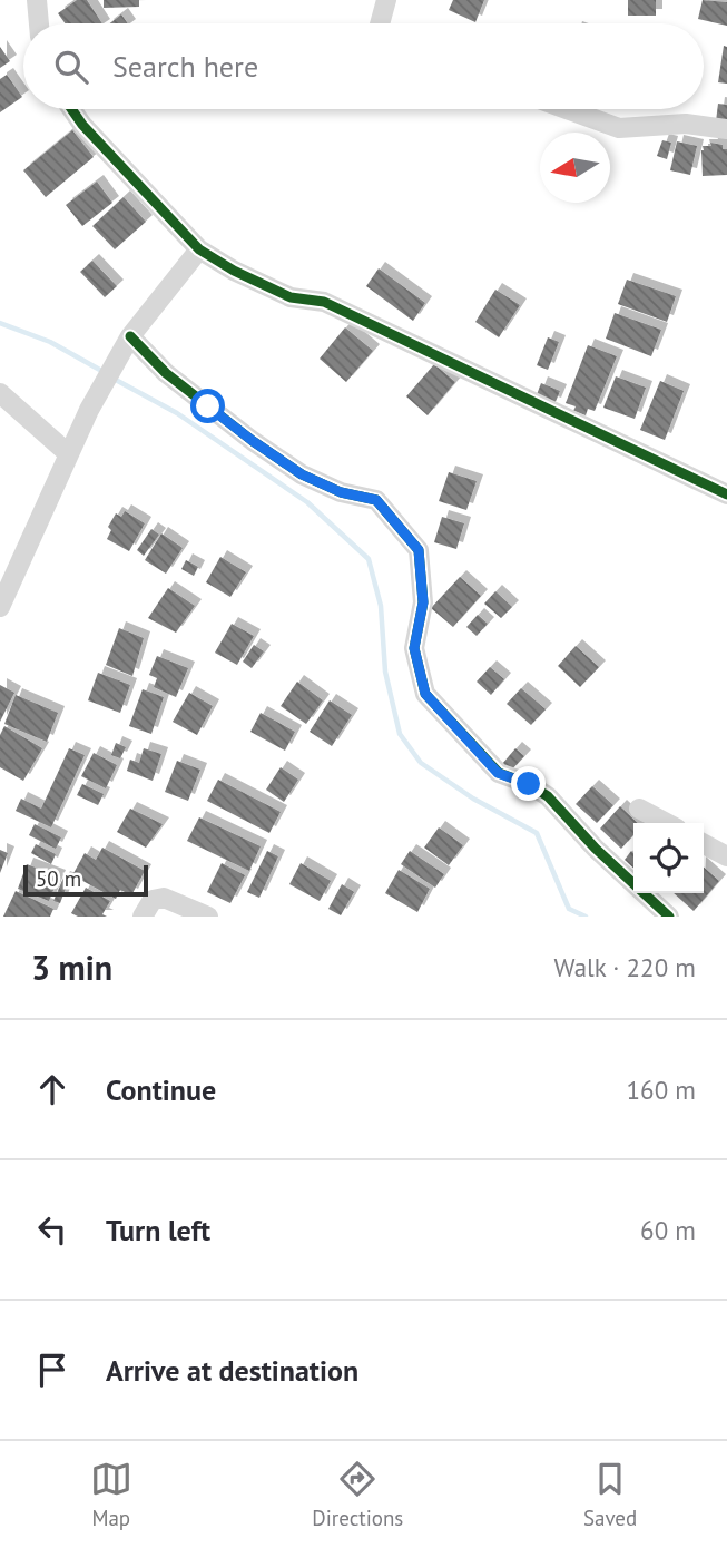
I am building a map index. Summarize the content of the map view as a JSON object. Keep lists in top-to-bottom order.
{
  "scale_bar": "50 m",
  "north": "left",
  "page": {
    "search": "Search here",
    "scale": "50 m",
    "heading": ["3 min", "Walk · 220 m"],
    "list": [
      ["Continue", "160 m"],
      ["Turn left", "60 m"],
      "Arrive at destination"
    ],
    "nav": ["Map", "Directions", "Saved"]
  }
}
